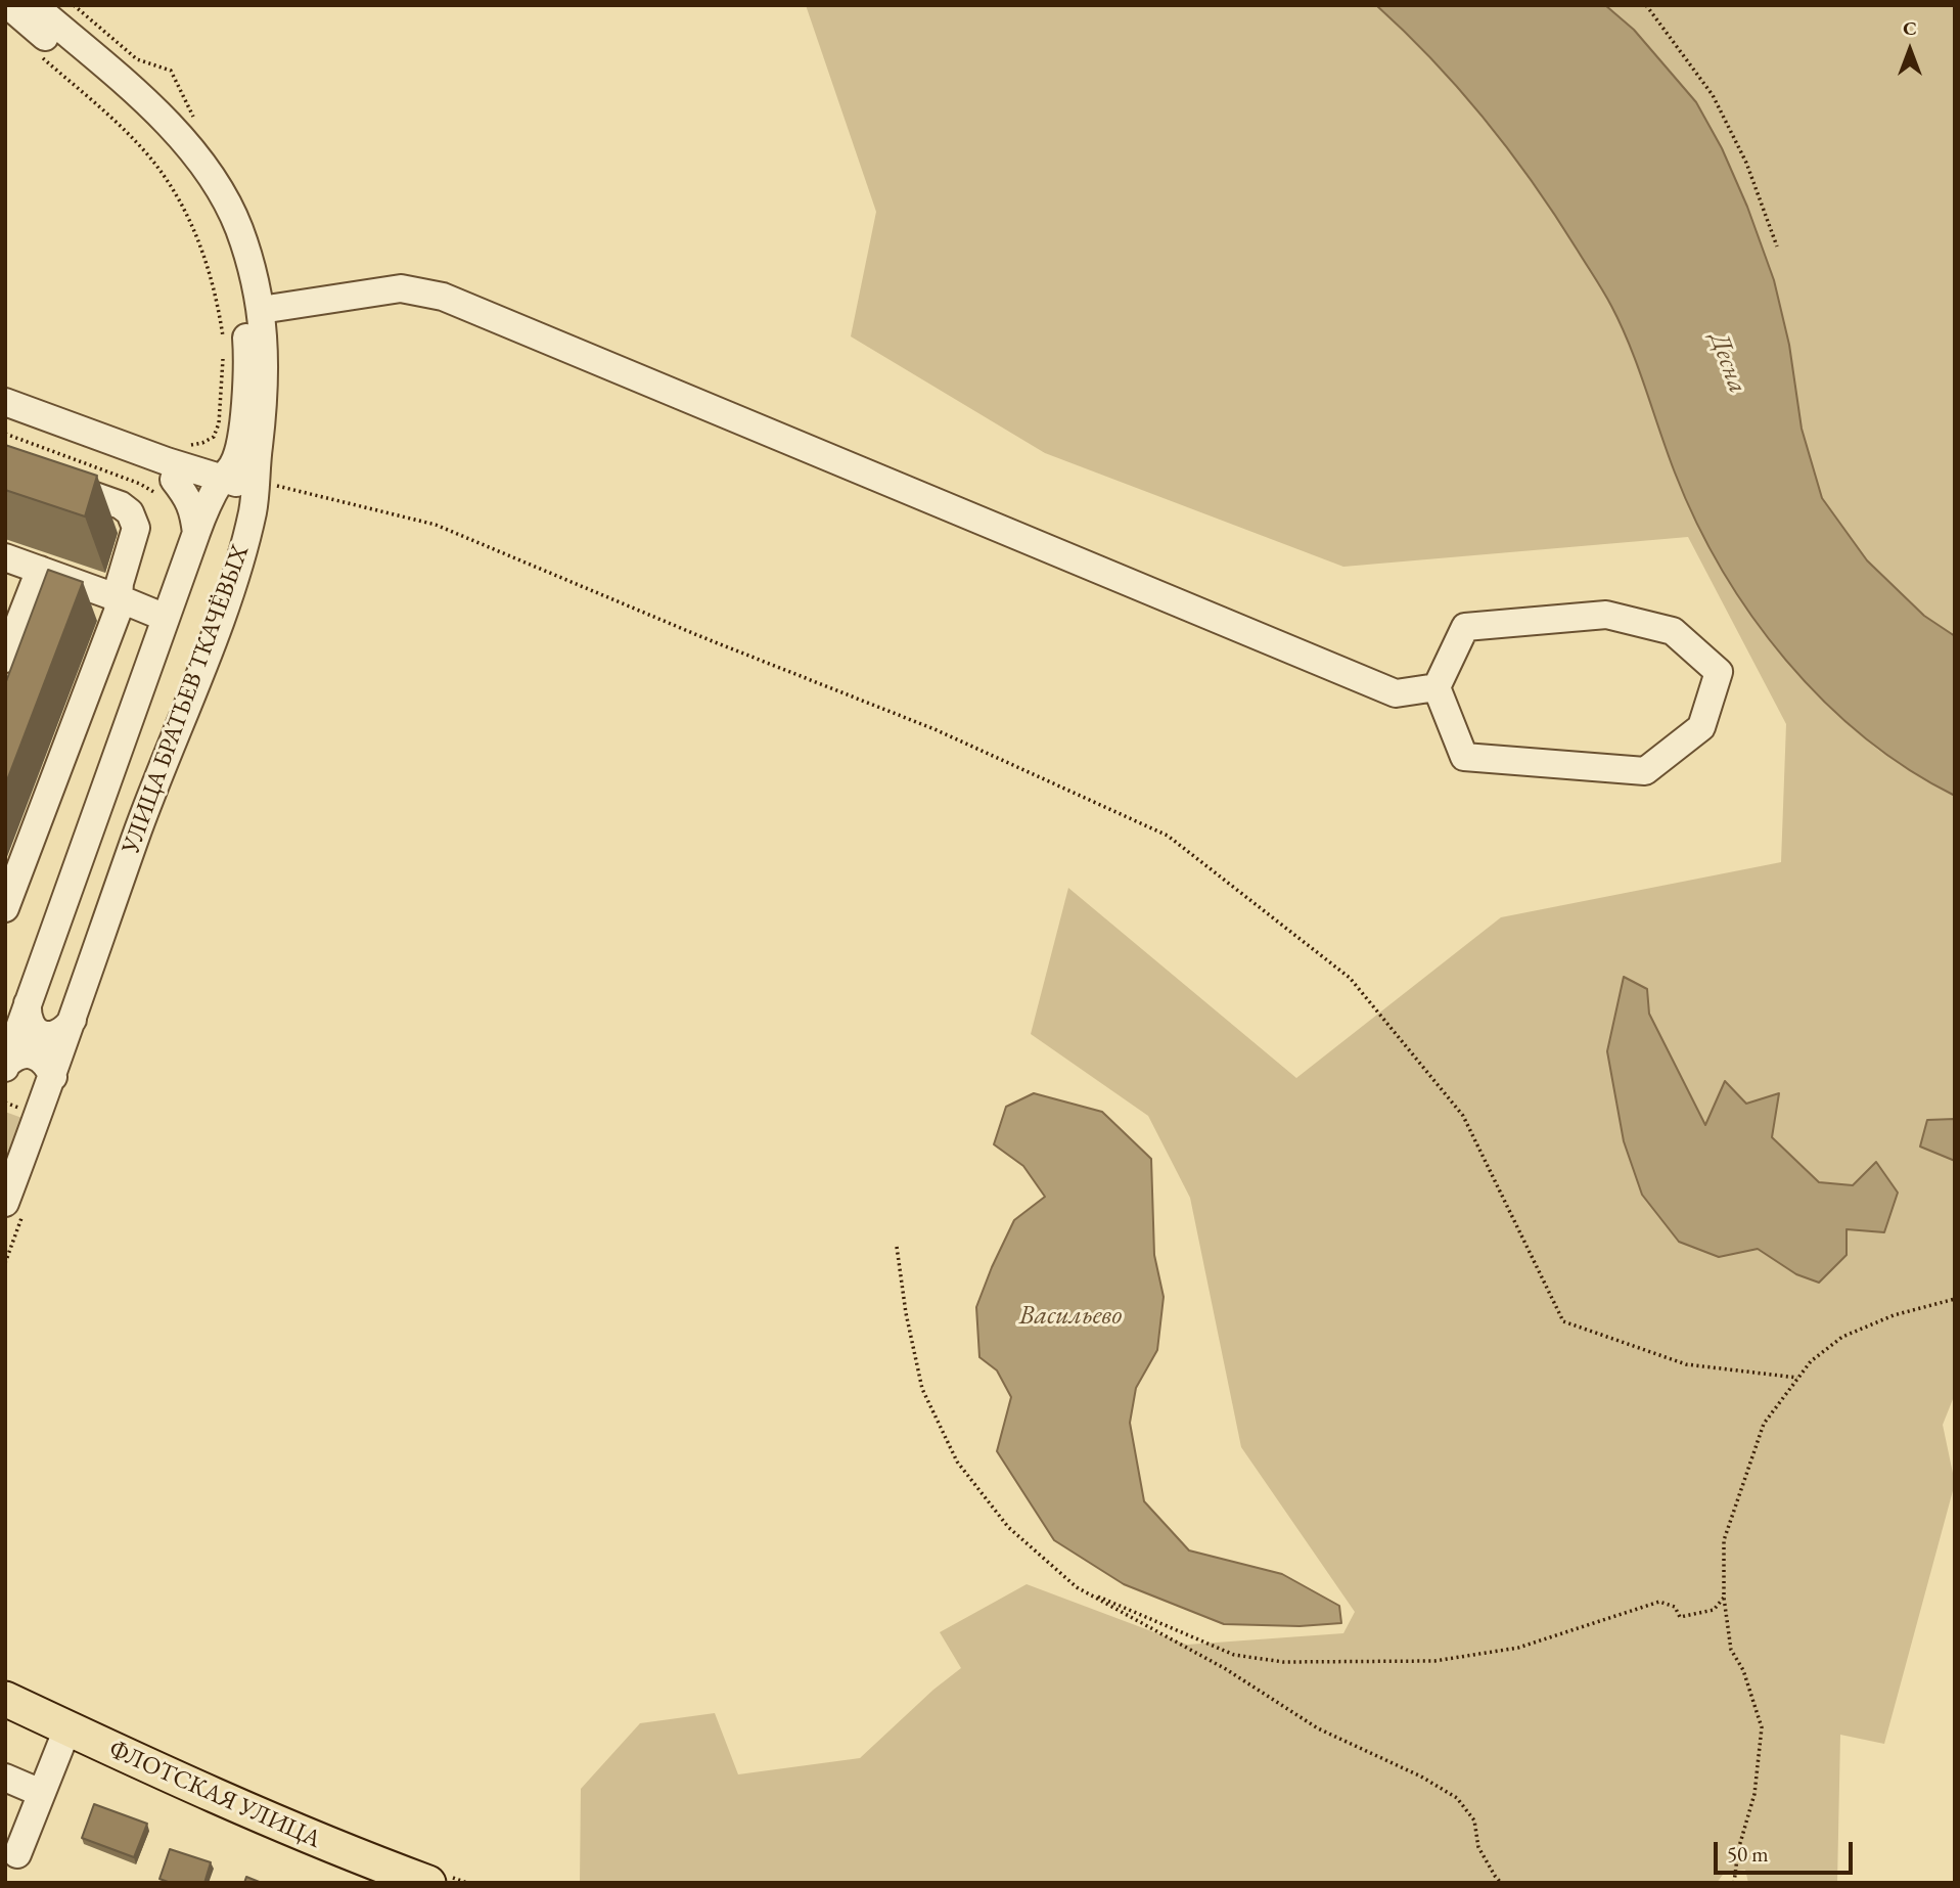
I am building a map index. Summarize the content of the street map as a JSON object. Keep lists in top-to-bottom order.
{
  "streets": {
    "main road": ["ФЛОТСКАЯ УЛИЦА"],
    "street": ["УЛИЦА БРАТЬЕВ ТКАЧЁВЫХ"]
  },
  "water": ["Десна", "Васильево"],
  "scale_bar": "50 m",
  "north": "top"
}
